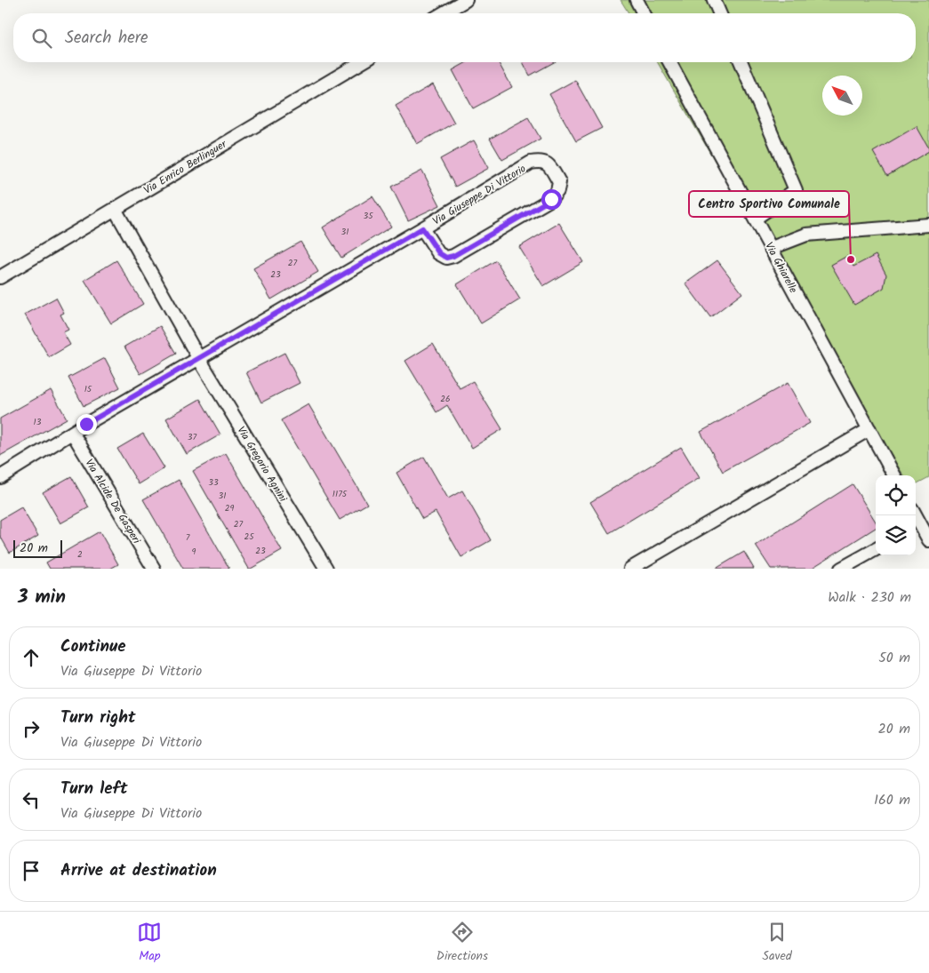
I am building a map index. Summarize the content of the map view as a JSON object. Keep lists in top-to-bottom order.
{
  "streets": {
    "street": [
      "Via Enrico Berlinguer",
      "Via Giuseppe Di Vittorio",
      "Via Ghiarelle",
      "Via Gregorio Agnini",
      "Via Alcide De Gasperi"
    ]
  },
  "crossings": [
    ["Via Enrico Berlinguer", "Via Gregorio Agnini"],
    ["Via Giuseppe Di Vittorio", "Via Gregorio Agnini"],
    ["Via Giuseppe Di Vittorio", "Via Alcide De Gasperi"]
  ],
  "places": ["Centro Sportivo Comunale"],
  "house_numbers": [
    "35",
    "31",
    "27",
    "23",
    "15",
    "26",
    "13",
    "37",
    "33",
    "1175",
    "31",
    "29",
    "27",
    "25",
    "7",
    "23",
    "9",
    "2"
  ],
  "scale_bar": "20 m",
  "north": "top left",
  "page": {
    "search": "Search here",
    "scale": "20 m",
    "heading": ["3 min", "Walk · 230 m"],
    "list": [
      ["Continue", "Via Giuseppe Di Vittorio", "50 m"],
      ["Turn right", "Via Giuseppe Di Vittorio", "20 m"],
      ["Turn left", "Via Giuseppe Di Vittorio", "160 m"],
      "Arrive at destination"
    ],
    "nav": ["Map", "Directions", "Saved"]
  }
}
